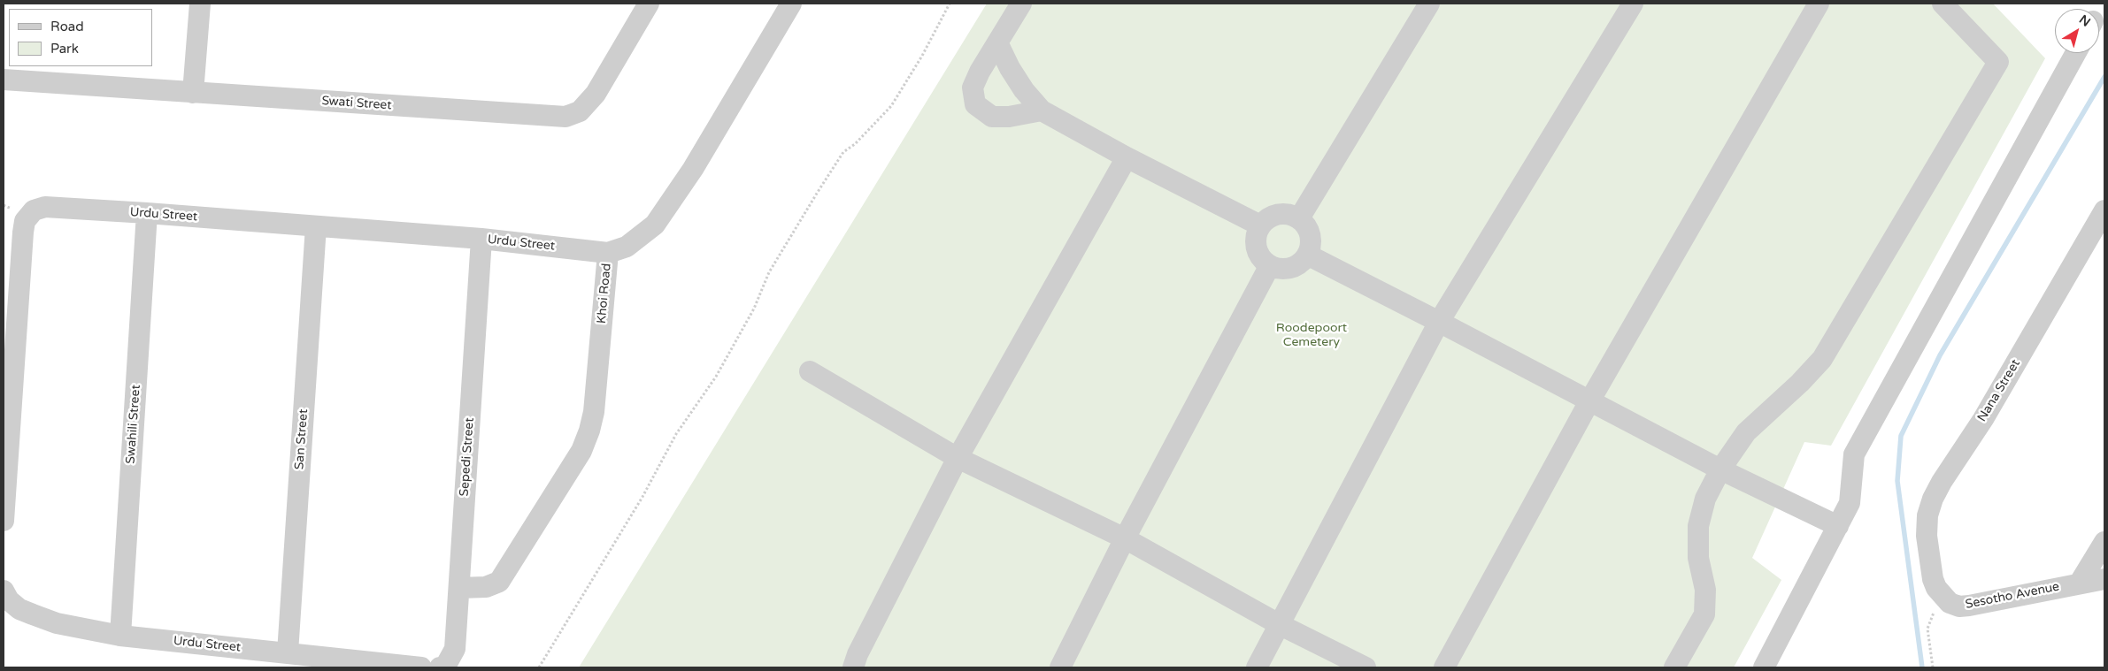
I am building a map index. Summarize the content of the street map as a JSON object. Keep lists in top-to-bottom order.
{
  "streets": {
    "street": [
      "Swati Street",
      "Urdu Street",
      "Khoi Road",
      "Nana Street",
      "Swahili Street",
      "San Street",
      "Sepedi Street",
      "Sesotho Avenue"
    ]
  },
  "crossings": [
    ["Urdu Street", "Khoi Road"],
    ["Urdu Street", "Swahili Street"],
    ["Urdu Street", "San Street"],
    ["Urdu Street", "Sepedi Street"],
    ["Khoi Road", "Sepedi Street"],
    ["Nana Street", "Sesotho Avenue"]
  ],
  "parks": ["Roodepoort Cemetery"],
  "legend": ["Road", "Park"],
  "north": "top right"
}
